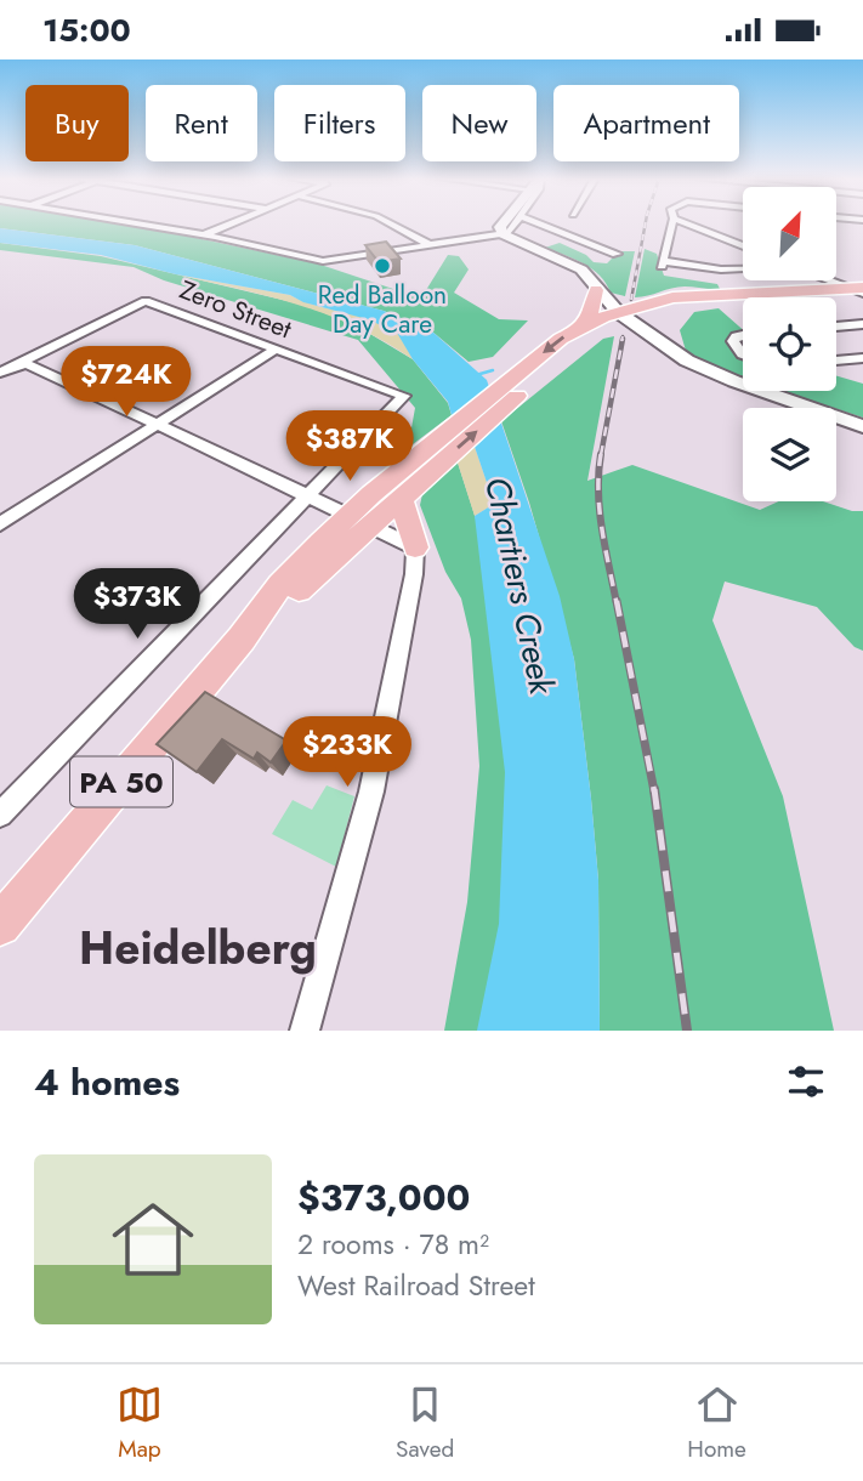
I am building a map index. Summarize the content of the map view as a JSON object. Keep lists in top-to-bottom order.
{
  "streets": {
    "main road": ["PA 50"],
    "street": ["Zero Street"]
  },
  "districts": ["Heidelberg"],
  "water": ["Chartiers Creek"],
  "places": ["Red Balloon Day Care"],
  "north": "top right",
  "page": {
    "status": "15:00",
    "chip": [
      "Buy",
      "Rent",
      "Filters",
      "New",
      "Apartment"
    ],
    "price": [
      "$724K",
      "$387K",
      "$373K",
      "$233K"
    ],
    "heading": "4 homes",
    "list": [
      {
        "name": "$373,000",
        "note": "2 rooms · 78 m² · West Railroad Street"
      }
    ],
    "tabs": ["Map", "Saved", "Home"]
  }
}
